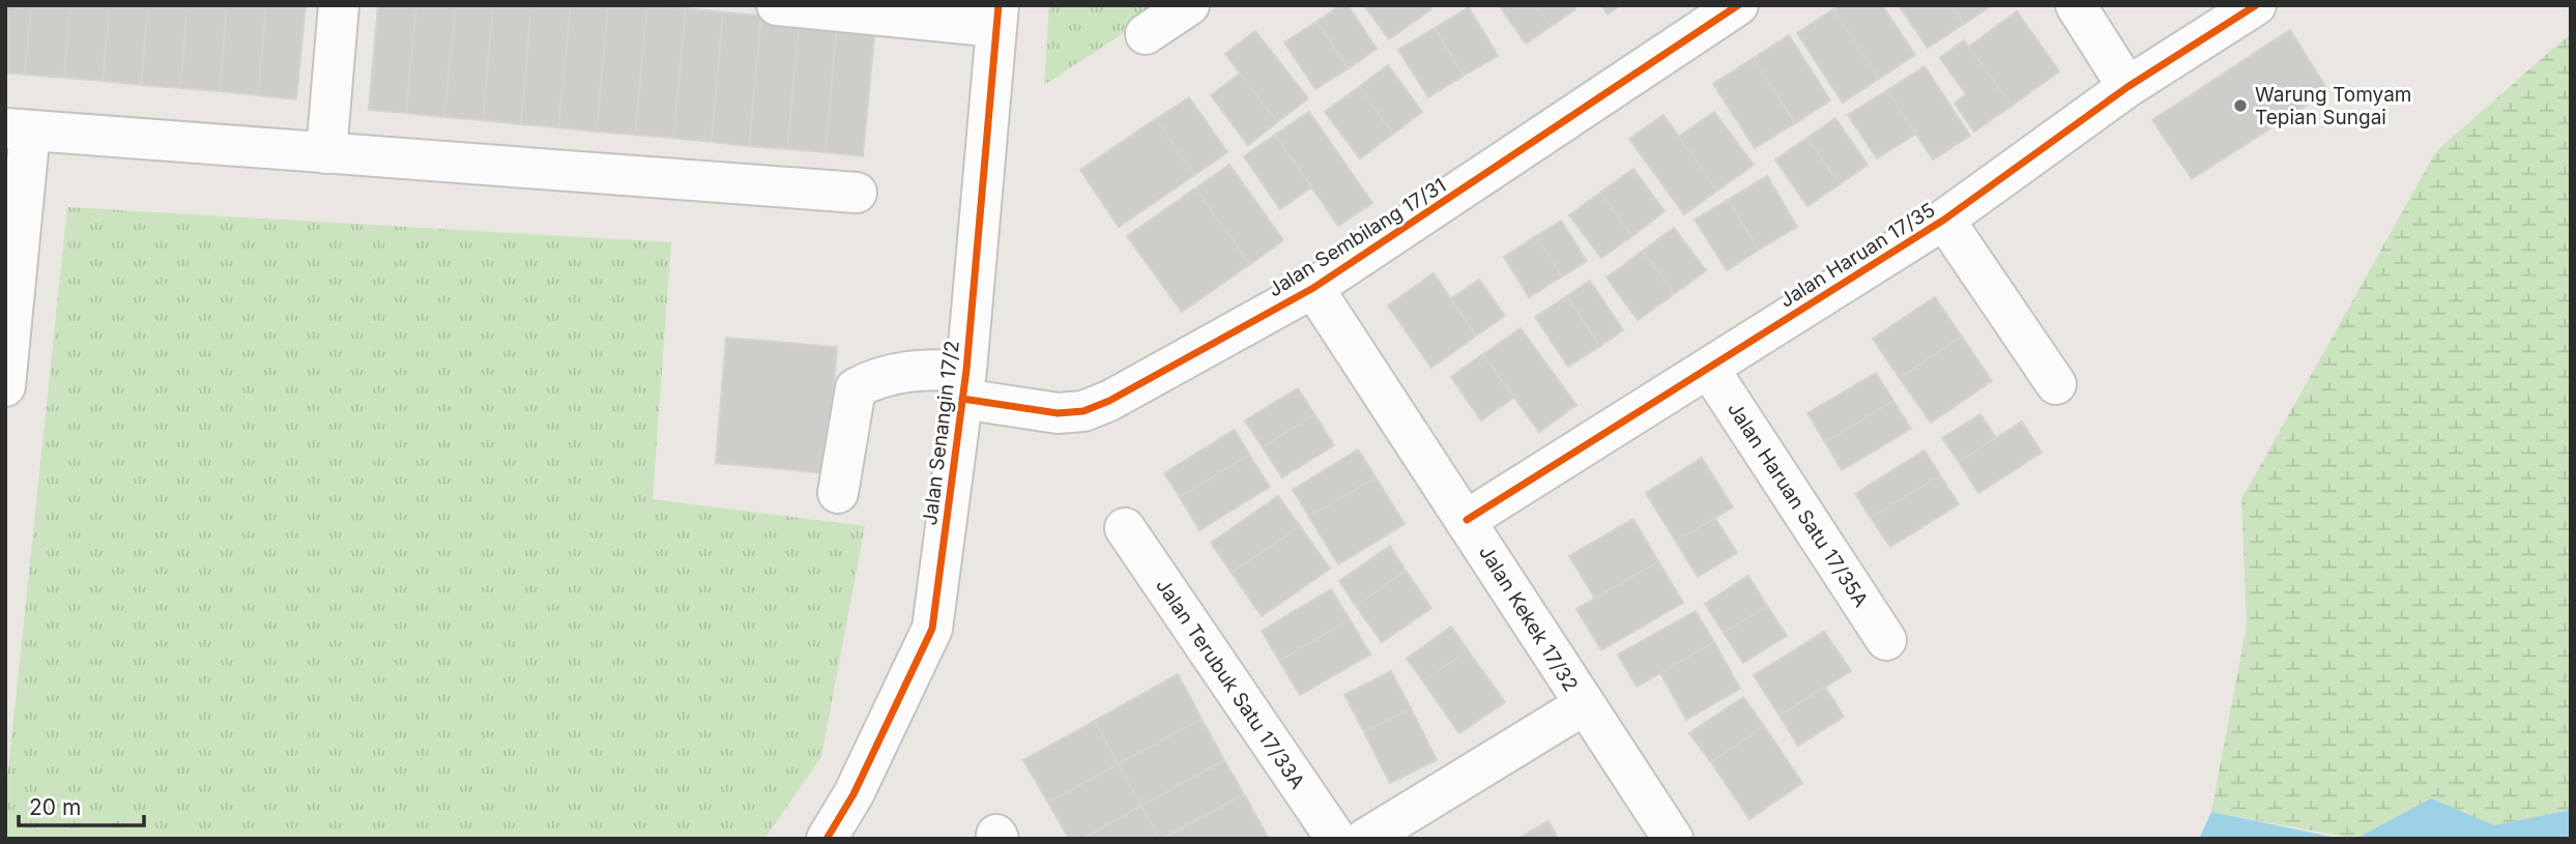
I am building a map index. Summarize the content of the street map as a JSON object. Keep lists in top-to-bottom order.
{
  "streets": {
    "street": [
      "Jalan Sembilang 17/31",
      "Jalan Haruan 17/35",
      "Jalan Senangin 17/2",
      "Jalan Haruan Satu 17/35A",
      "Jalan Kekek 17/32",
      "Jalan Terubuk Satu 17/33A"
    ]
  },
  "crossings": [
    ["Jalan Sembilang 17/31", "Jalan Senangin 17/2"],
    ["Jalan Sembilang 17/31", "Jalan Kekek 17/32"],
    ["Jalan Haruan 17/35", "Jalan Haruan Satu 17/35A"],
    ["Jalan Haruan 17/35", "Jalan Kekek 17/32"]
  ],
  "places": ["Warung Tomyam Tepian Sungai"],
  "scale_bar": "20 m"
}
